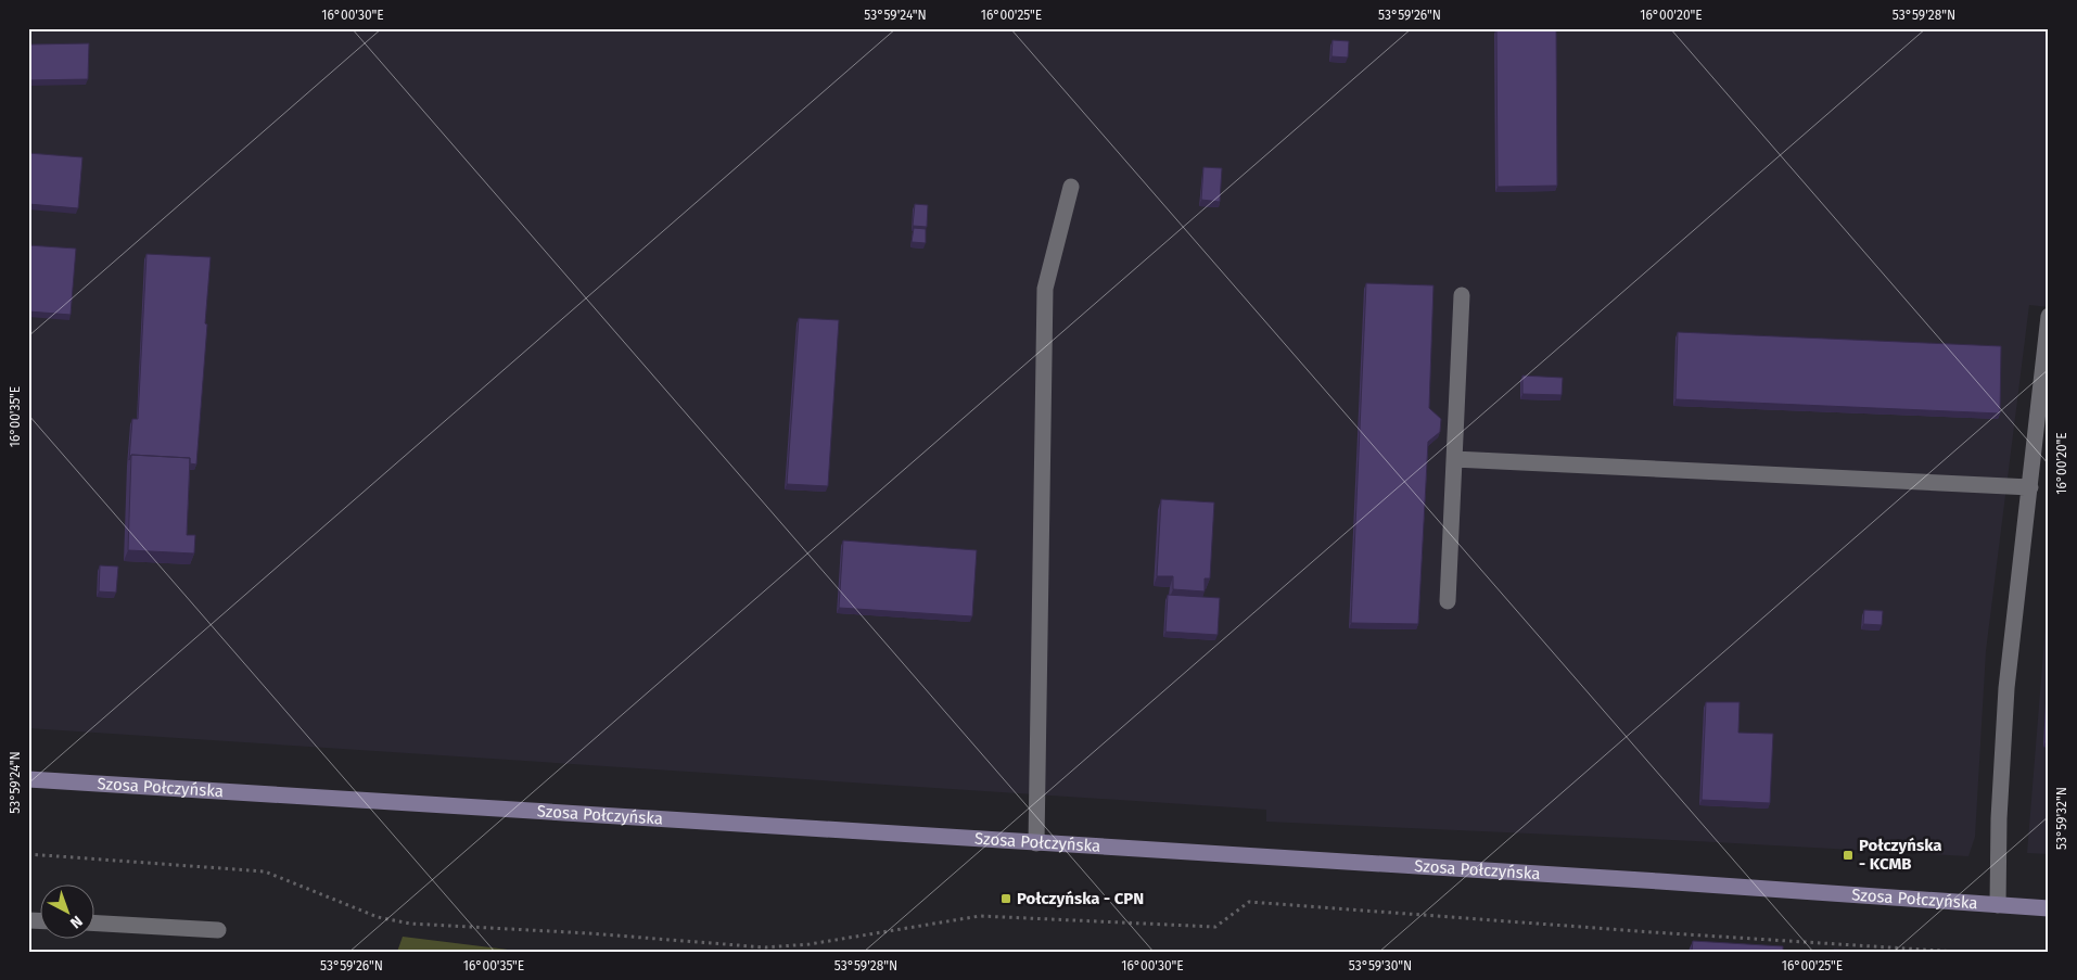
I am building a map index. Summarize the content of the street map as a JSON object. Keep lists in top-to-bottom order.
{
  "streets": {
    "main road": ["Szosa Połczyńska"]
  },
  "places": {
    "transit": ["Połczyńska - KCMB", "Połczyńska - CPN"]
  },
  "north": "bottom right",
  "coordinates": [
    "16°00'30\"E",
    "53°59'24\"N",
    "16°00'25\"E",
    "53°59'26\"N",
    "16°00'20\"E",
    "53°59'28\"N",
    "16°00'35\"E",
    "53°59'32\"N",
    "53°59'30\"N"
  ]
}
